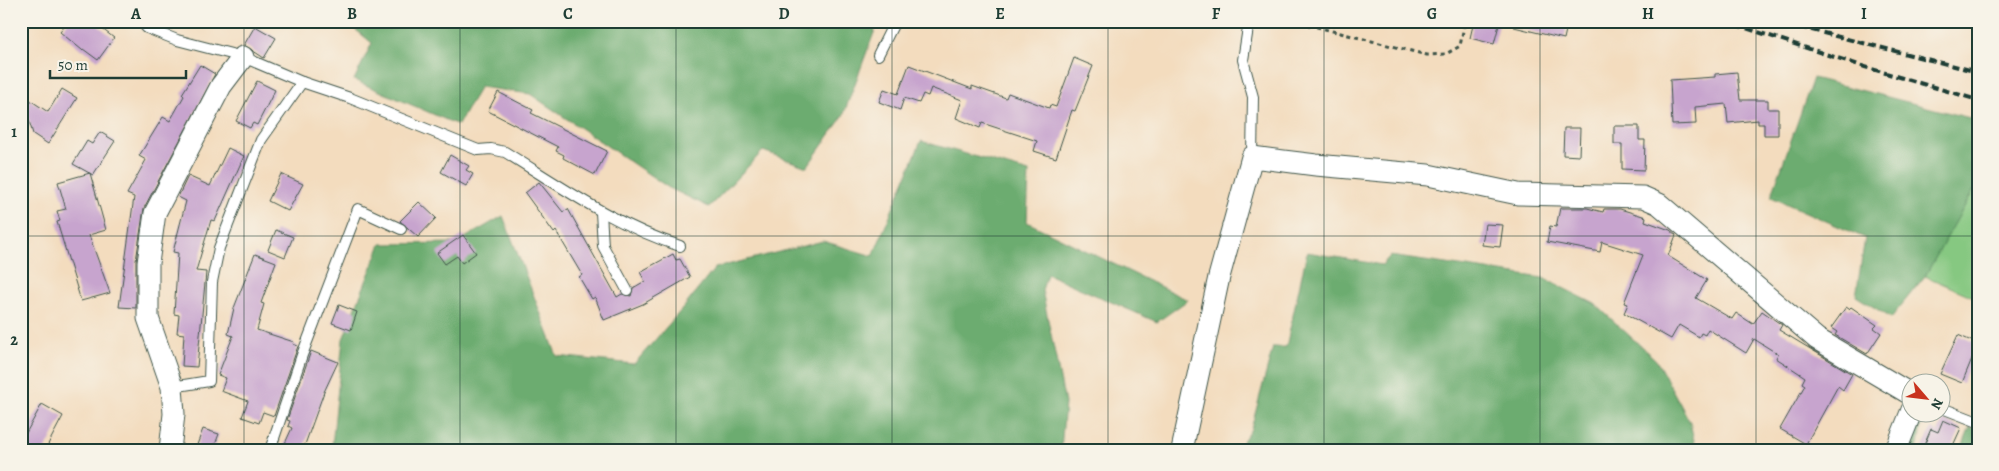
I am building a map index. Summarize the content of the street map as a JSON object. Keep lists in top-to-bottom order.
{
  "scale_bar": "50 m",
  "north": "bottom right",
  "grid": {
    "columns": [
      "A",
      "B",
      "C",
      "D",
      "E",
      "F",
      "G",
      "H",
      "I"
    ],
    "rows": ["1", "2"]
  }
}
